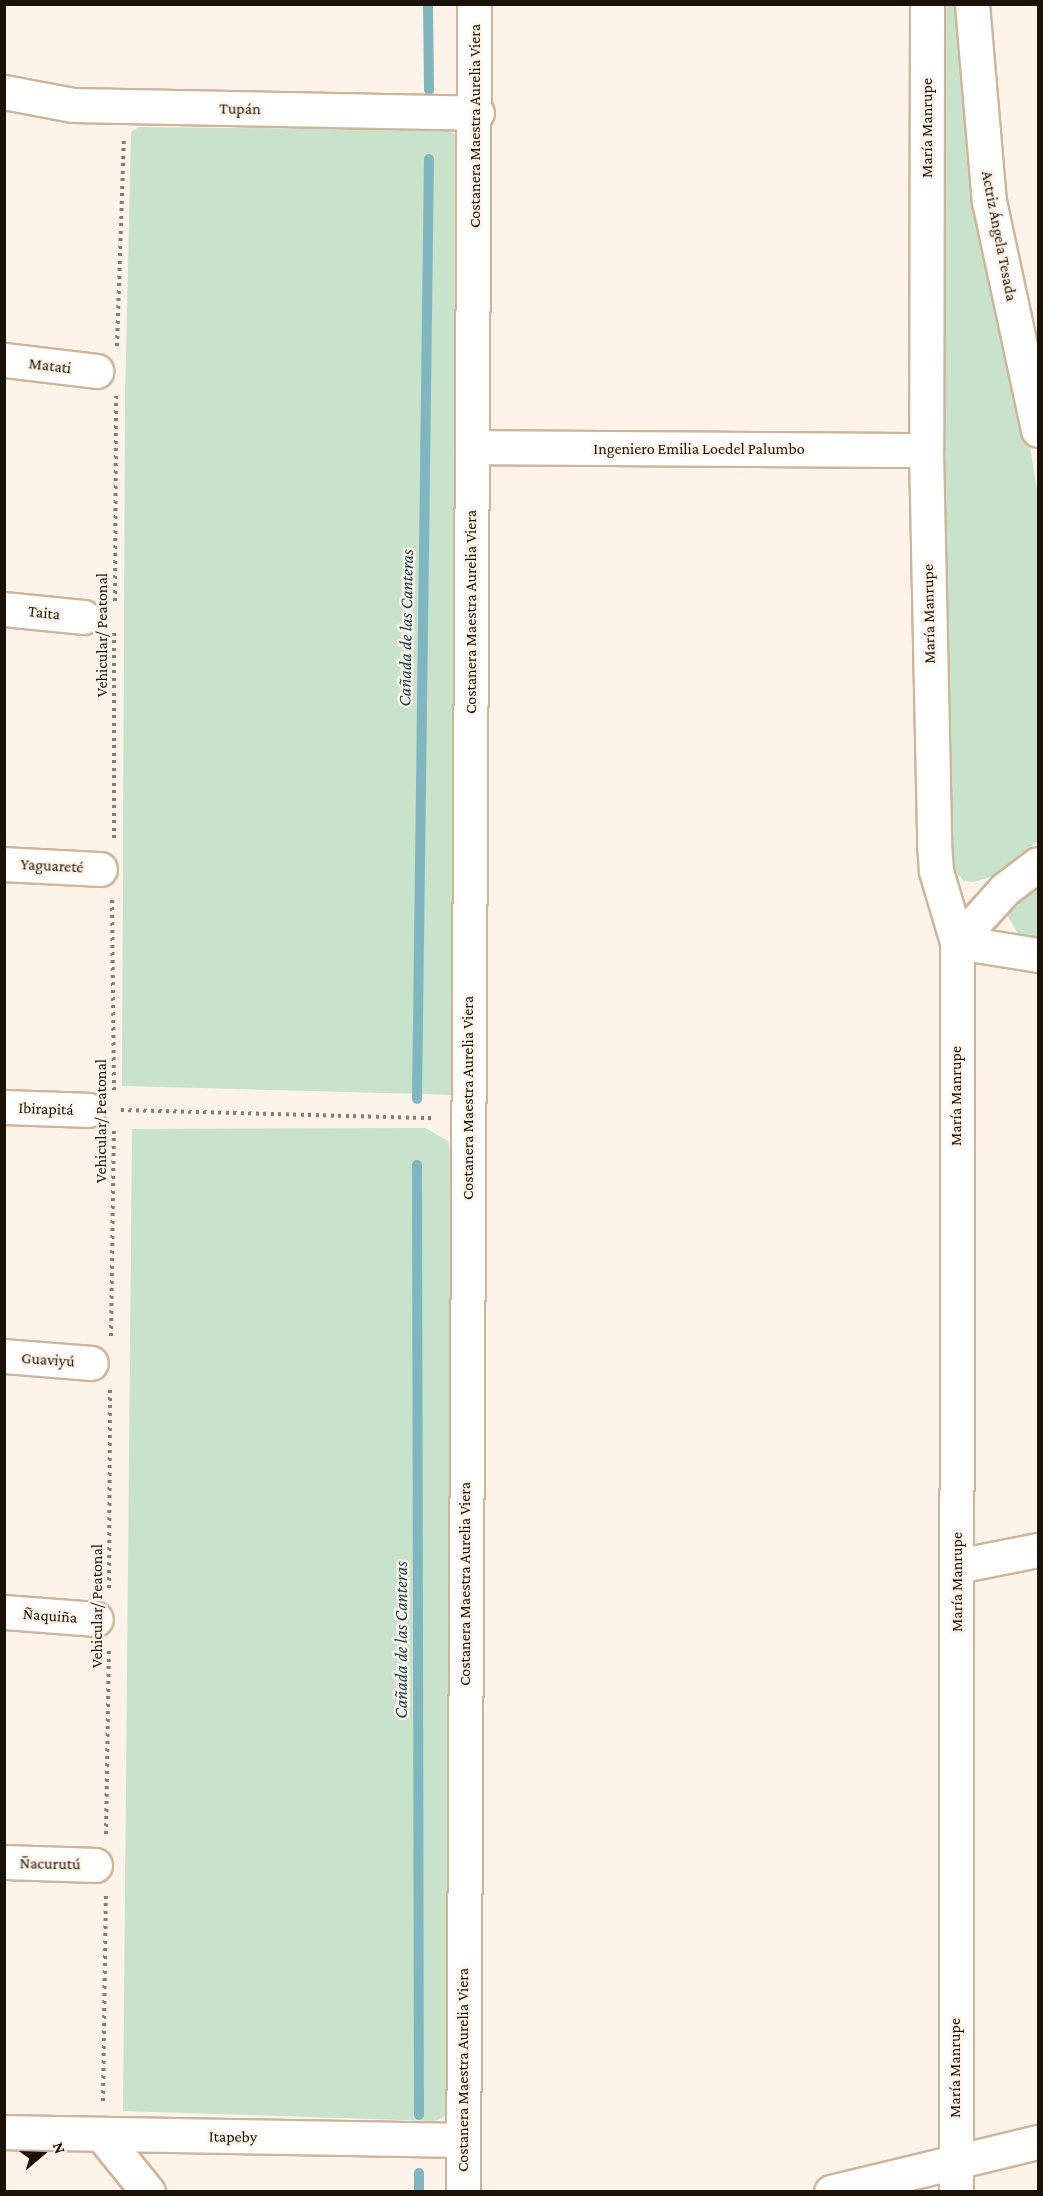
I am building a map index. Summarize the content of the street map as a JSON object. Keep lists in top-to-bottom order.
{
  "streets": {
    "street": [
      "Tupán",
      "Costanera Maestra Aurelia Viera",
      "María Manrupe",
      "Actriz Ángela Tesada",
      "Matati",
      "Ingeniero Emilia Loedel Palumbo",
      "Taita",
      "Yaguareté",
      "Ibirapitá",
      "Guaviyú",
      "Ñaquiña",
      "Ñacurutú",
      "Itapeby"
    ],
    "path": ["Vehicular/ Peatonal"]
  },
  "crossings": [
    ["Tupán", "Costanera Maestra Aurelia Viera"],
    ["Tupán", "Vehicular/ Peatonal"],
    ["Costanera Maestra Aurelia Viera", "Ingeniero Emilia Loedel Palumbo"],
    ["Costanera Maestra Aurelia Viera", "Itapeby"],
    ["María Manrupe", "Ingeniero Emilia Loedel Palumbo"],
    ["Matati", "Vehicular/ Peatonal"],
    ["Vehicular/ Peatonal", "Yaguareté"],
    ["Vehicular/ Peatonal", "Ibirapitá"],
    ["Vehicular/ Peatonal", "Guaviyú"],
    ["Vehicular/ Peatonal", "Ñaquiña"],
    ["Vehicular/ Peatonal", "Ñacurutú"],
    ["Vehicular/ Peatonal", "Itapeby"]
  ],
  "water": ["Cañada de las Canteras"],
  "north": "right"
}
